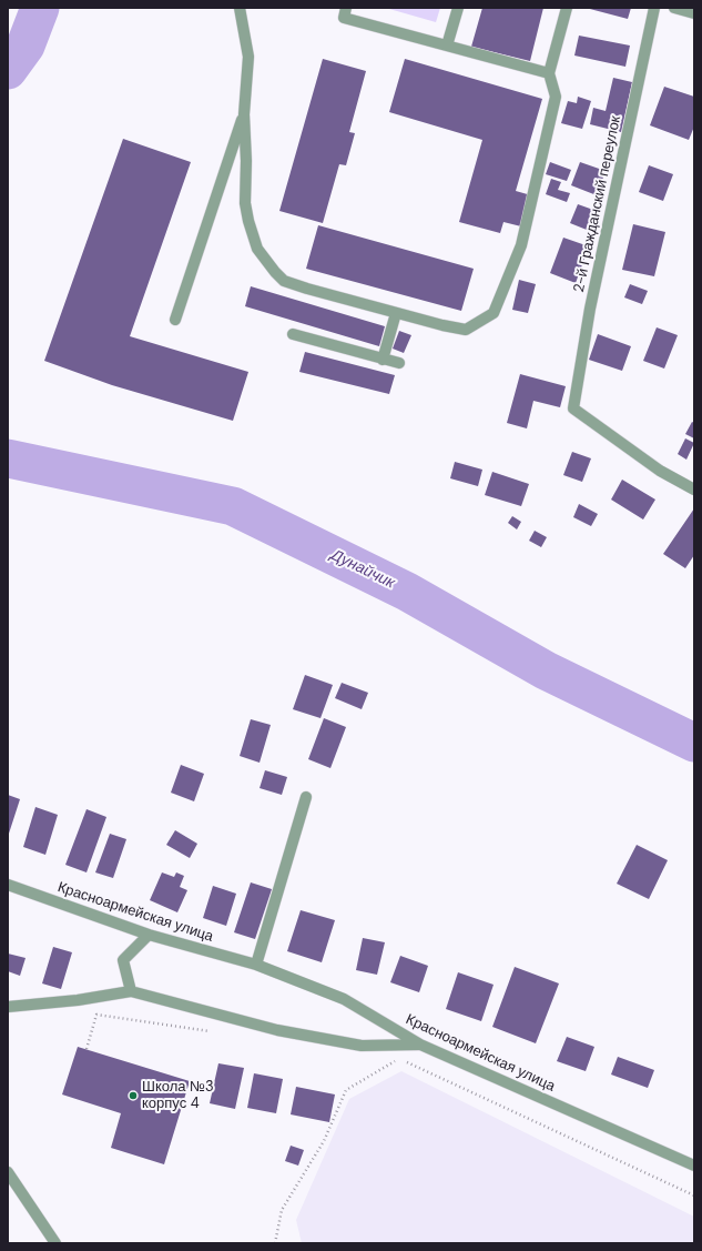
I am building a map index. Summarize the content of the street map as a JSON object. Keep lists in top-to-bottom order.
{
  "streets": {
    "street": ["2-й Гражданский переулок", "Красноармейская улица"]
  },
  "water": ["Дунайчик"],
  "places": ["Школа №3 корпус 4"]
}
